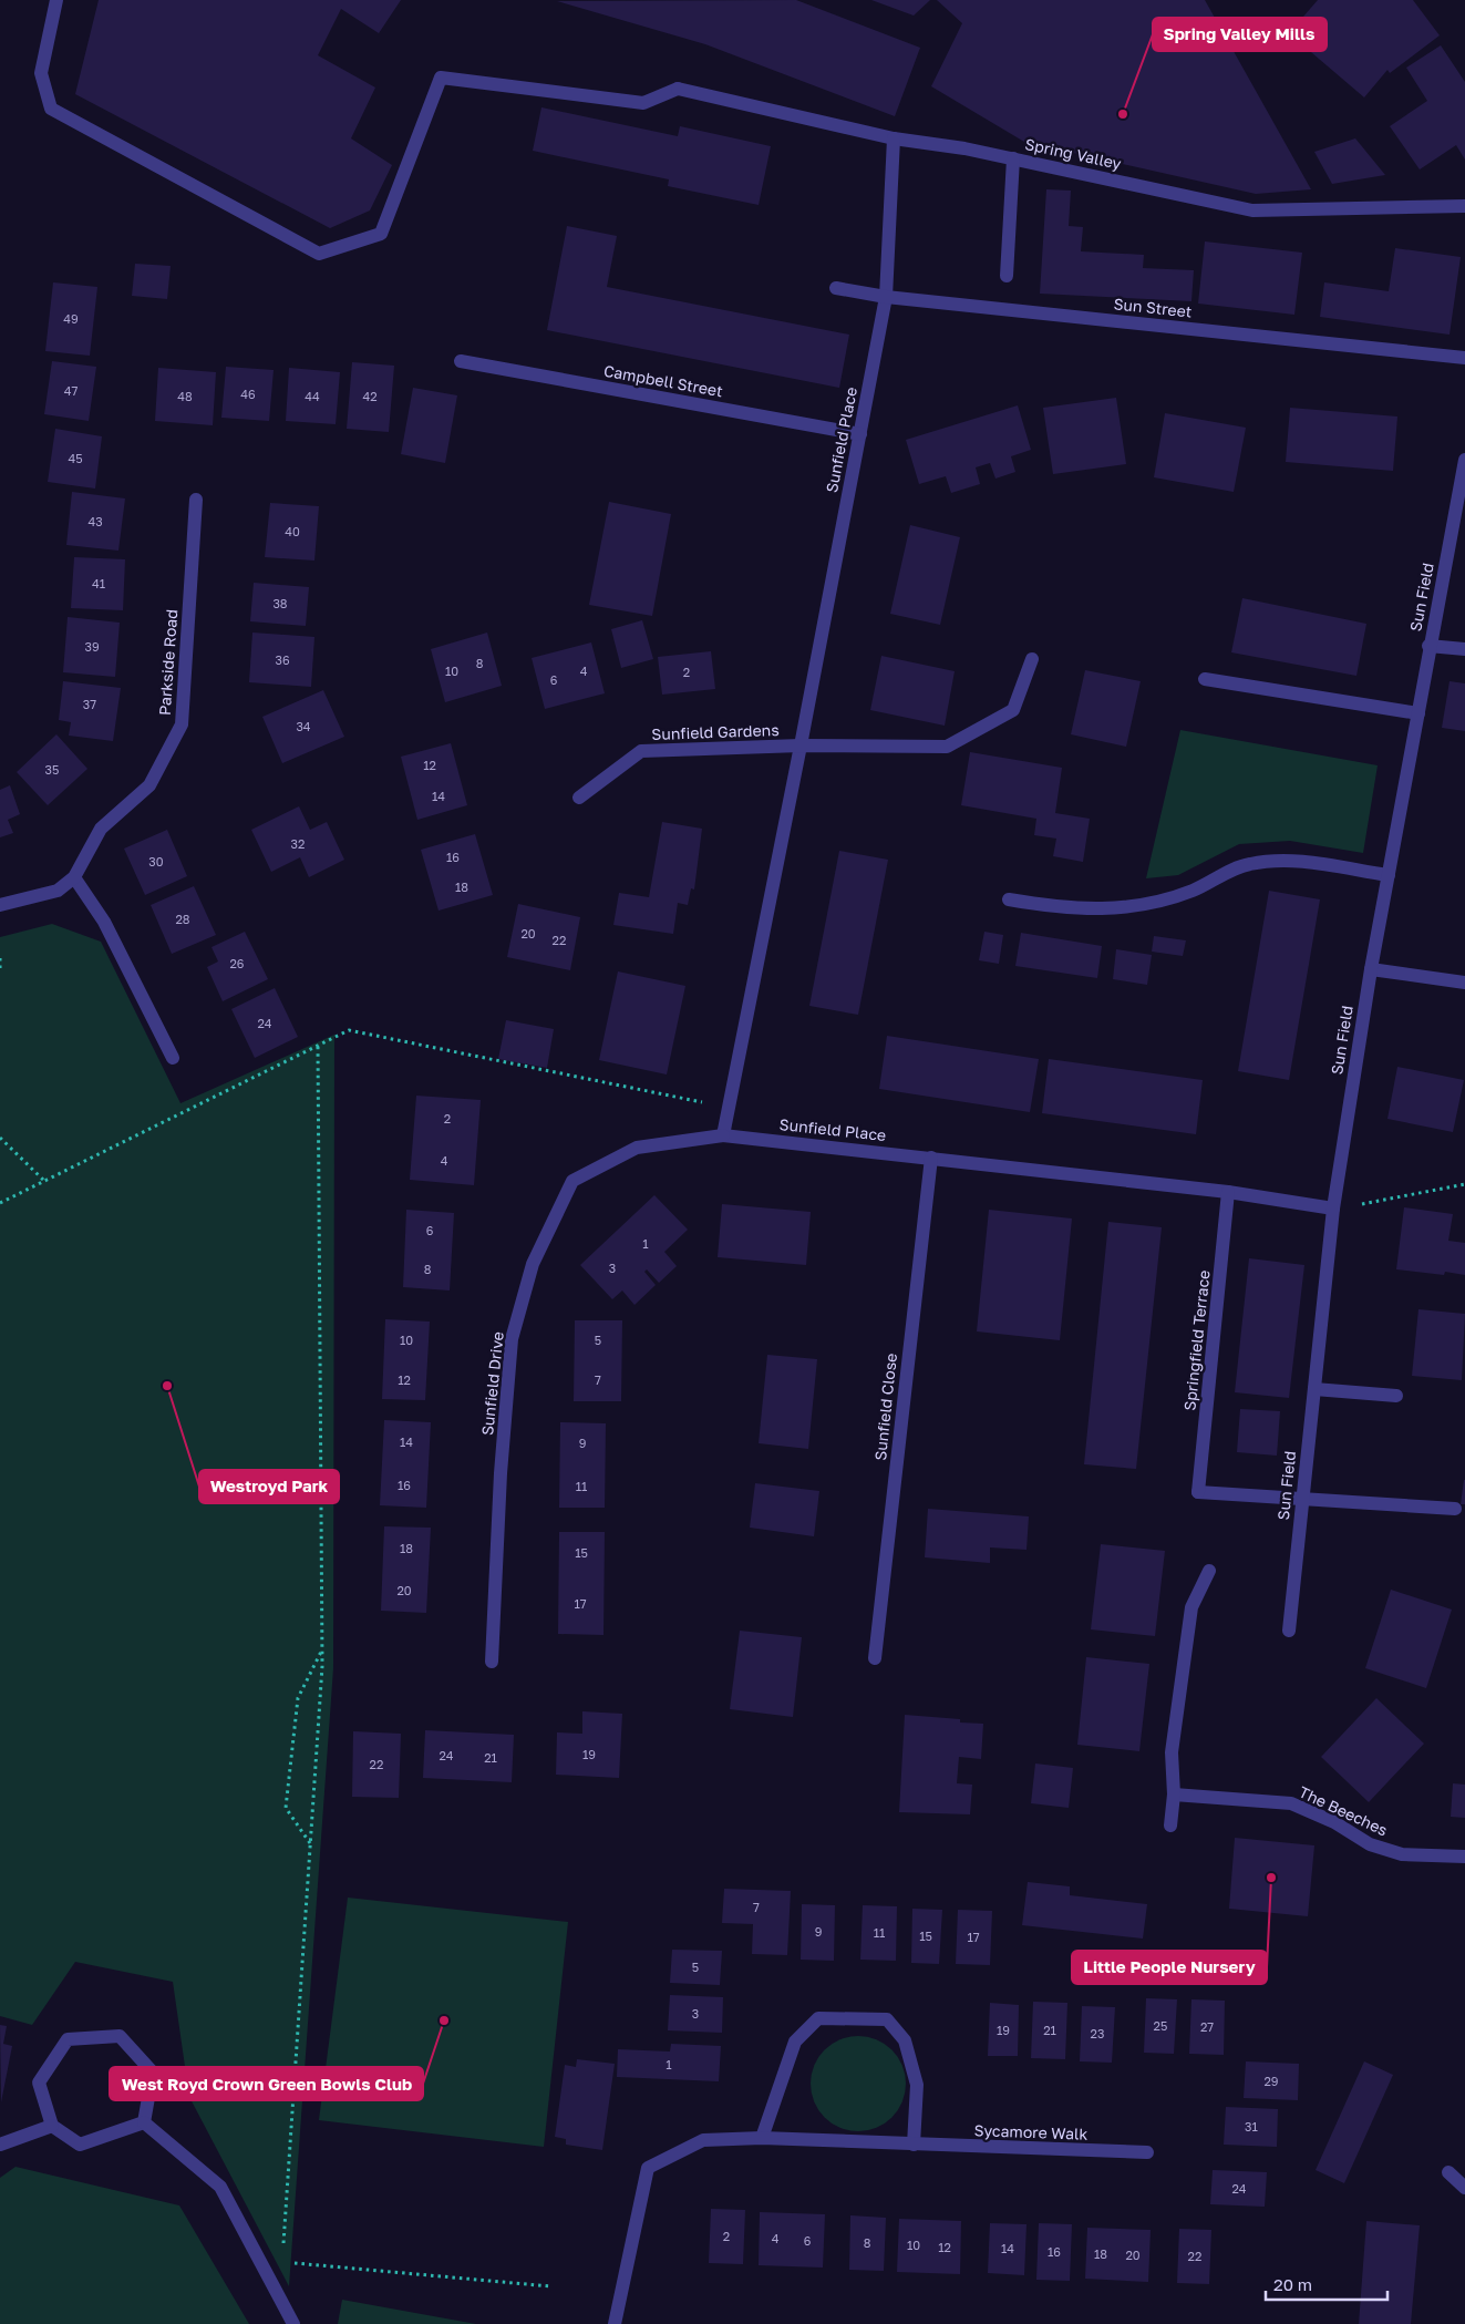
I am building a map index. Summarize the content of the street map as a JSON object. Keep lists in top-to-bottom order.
{
  "streets": {
    "street": [
      "Spring Valley",
      "Sun Street",
      "Campbell Street",
      "Sunfield Place",
      "Sun Field",
      "Parkside Road",
      "Sunfield Gardens",
      "Springfield Terrace",
      "Sunfield Drive",
      "Sunfield Close",
      "The Beeches",
      "Sycamore Walk"
    ]
  },
  "crossings": [
    ["Spring Valley", "Sunfield Place"],
    ["Sun Street", "Sunfield Place"],
    ["Campbell Street", "Sunfield Place"],
    ["Sunfield Place", "Sun Field"],
    ["Sunfield Place", "Sunfield Gardens"],
    ["Sunfield Place", "Springfield Terrace"],
    ["Sunfield Place", "Sunfield Drive"],
    ["Sunfield Place", "Sunfield Close"],
    ["Sun Field", "Springfield Terrace"]
  ],
  "places": [
    "Spring Valley Mills",
    "Westroyd Park",
    "Little People Nursery",
    "West Royd Crown Green Bowls Club"
  ],
  "house_numbers": [
    "49",
    "47",
    "46",
    "48",
    "44",
    "42",
    "45",
    "43",
    "40",
    "41",
    "38",
    "39",
    "36",
    "8",
    "10",
    "4",
    "2",
    "6",
    "37",
    "34",
    "12",
    "35",
    "14",
    "32",
    "16",
    "30",
    "18",
    "28",
    "20",
    "22",
    "26",
    "24",
    "2",
    "4",
    "6",
    "1",
    "3",
    "8",
    "10",
    "5",
    "12",
    "7",
    "14",
    "9",
    "16",
    "11",
    "18",
    "15",
    "20",
    "17",
    "19",
    "24",
    "21",
    "22",
    "7",
    "9",
    "11",
    "15",
    "17",
    "5",
    "3",
    "25",
    "27",
    "19",
    "21",
    "23",
    "1",
    "29",
    "31",
    "24",
    "2",
    "4",
    "6",
    "8",
    "10",
    "12",
    "14",
    "16",
    "18",
    "20",
    "22"
  ],
  "scale_bar": "20 m"
}
